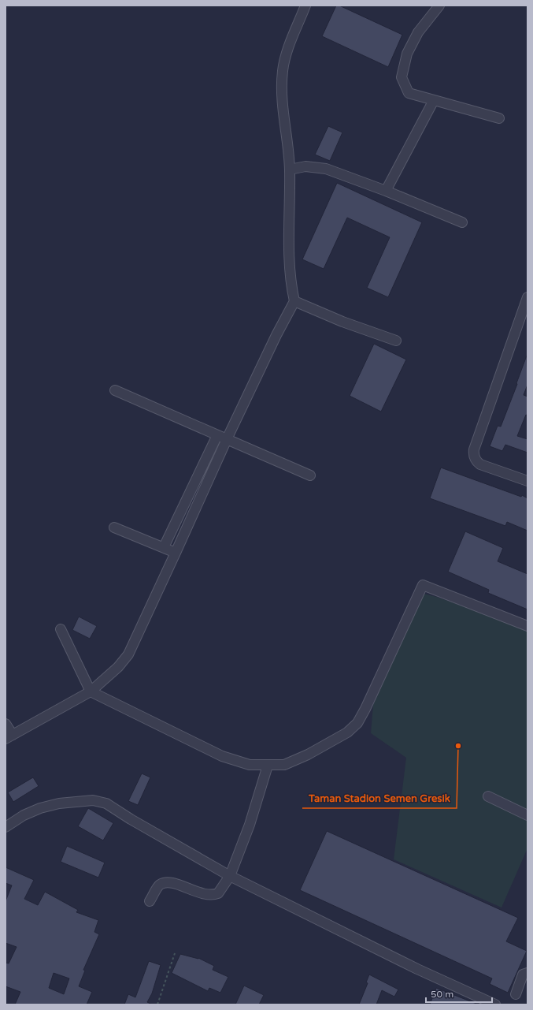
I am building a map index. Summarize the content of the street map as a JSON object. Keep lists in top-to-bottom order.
{
  "places": ["Taman Stadion Semen Gresik"],
  "scale_bar": "50 m"
}
